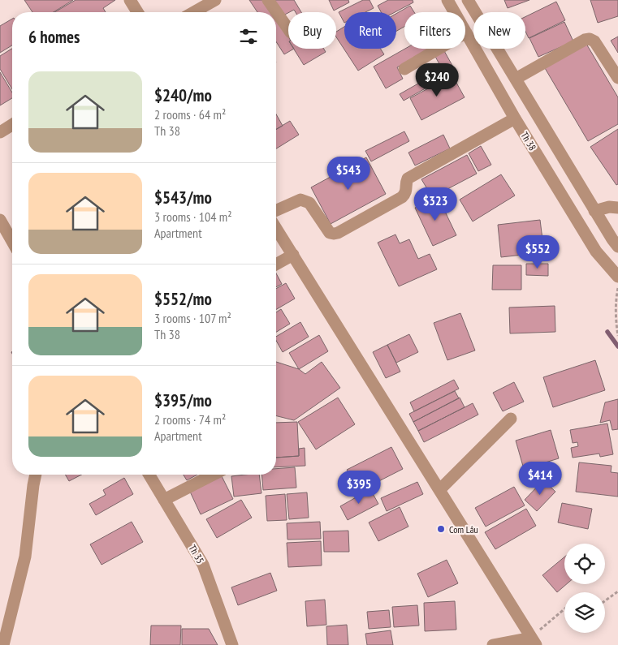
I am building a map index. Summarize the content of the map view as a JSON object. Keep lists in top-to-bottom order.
{
  "streets": {
    "street": ["Th 38", "Th 35"]
  },
  "places": ["Com Lâu"],
  "page": {
    "chip": [
      "Buy",
      "Rent",
      "Filters",
      "New"
    ],
    "heading": "6 homes",
    "list": [
      {
        "name": "$240/mo",
        "note": "2 rooms · 64 m² · Th 38"
      },
      {
        "name": "$543/mo",
        "note": "3 rooms · 104 m² · Apartment"
      },
      {
        "name": "$552/mo",
        "note": "3 rooms · 107 m² · Th 38"
      },
      {
        "name": "$395/mo",
        "note": "2 rooms · 74 m² · Apartment"
      }
    ],
    "price": [
      "$240",
      "$543",
      "$323",
      "$552",
      "$414",
      "$395"
    ]
  }
}
